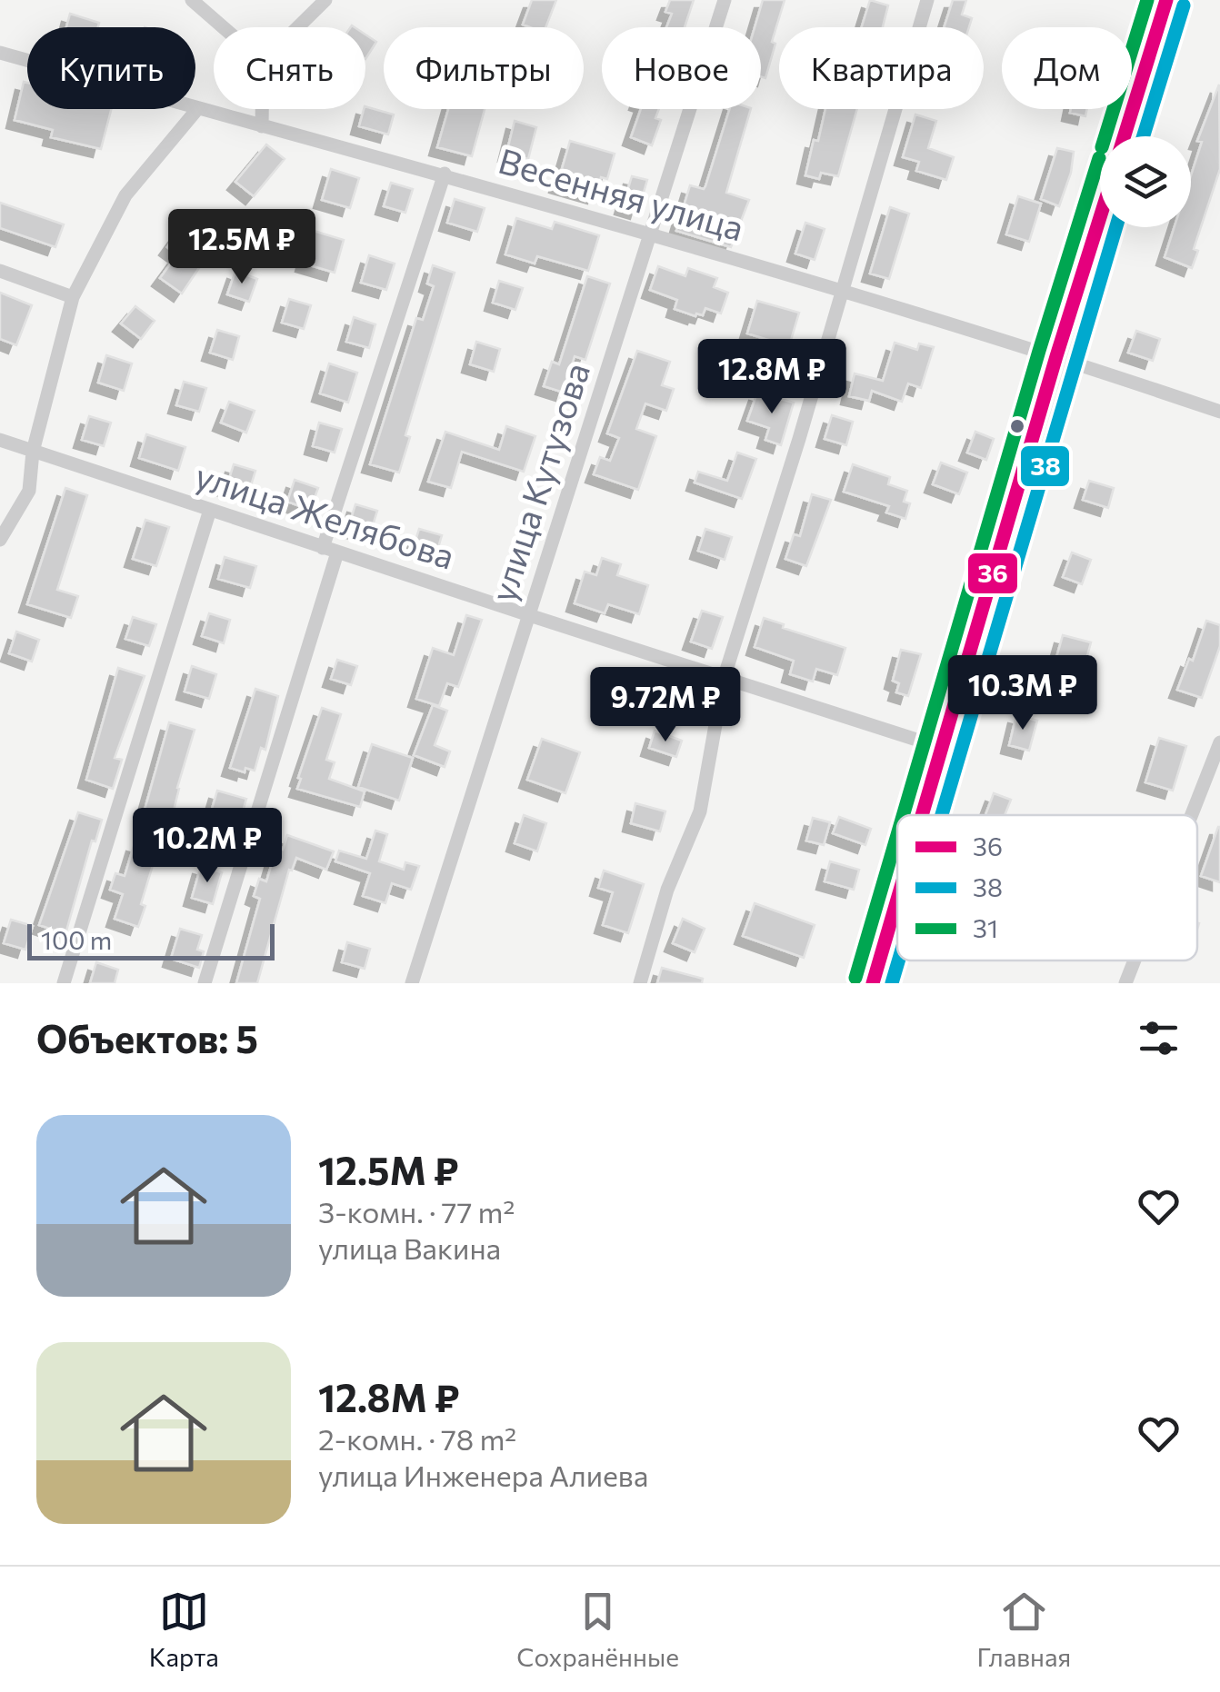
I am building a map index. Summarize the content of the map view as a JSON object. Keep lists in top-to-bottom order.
{
  "streets": {
    "street": ["Весенняя улица", "улица Кутузова", "улица Желябова"]
  },
  "crossings": [
    ["Весенняя улица", "улица Кутузова"],
    ["улица Кутузова", "улица Желябова"]
  ],
  "lines": ["transit line 36", "transit line 31", "transit line 38"],
  "legend": ["36", "38", "31"],
  "scale_bar": "100 m",
  "page": {
    "chip": [
      "Купить",
      "Снять",
      "Фильтры",
      "Новое",
      "Квартира",
      "Дом"
    ],
    "price": [
      "12.5M ₽",
      "12.8M ₽",
      "10.3M ₽",
      "9.72M ₽",
      "10.2M ₽"
    ],
    "scale": "100 m",
    "heading": "Объектов: 5",
    "list": [
      {
        "name": "12.5M ₽",
        "note": "3-комн. · 77 m² · улица Вакина"
      },
      {
        "name": "12.8M ₽",
        "note": "2-комн. · 78 m² · улица Инженера Алиева"
      }
    ],
    "tabs": ["Карта", "Сохранённые", "Главная"]
  }
}
